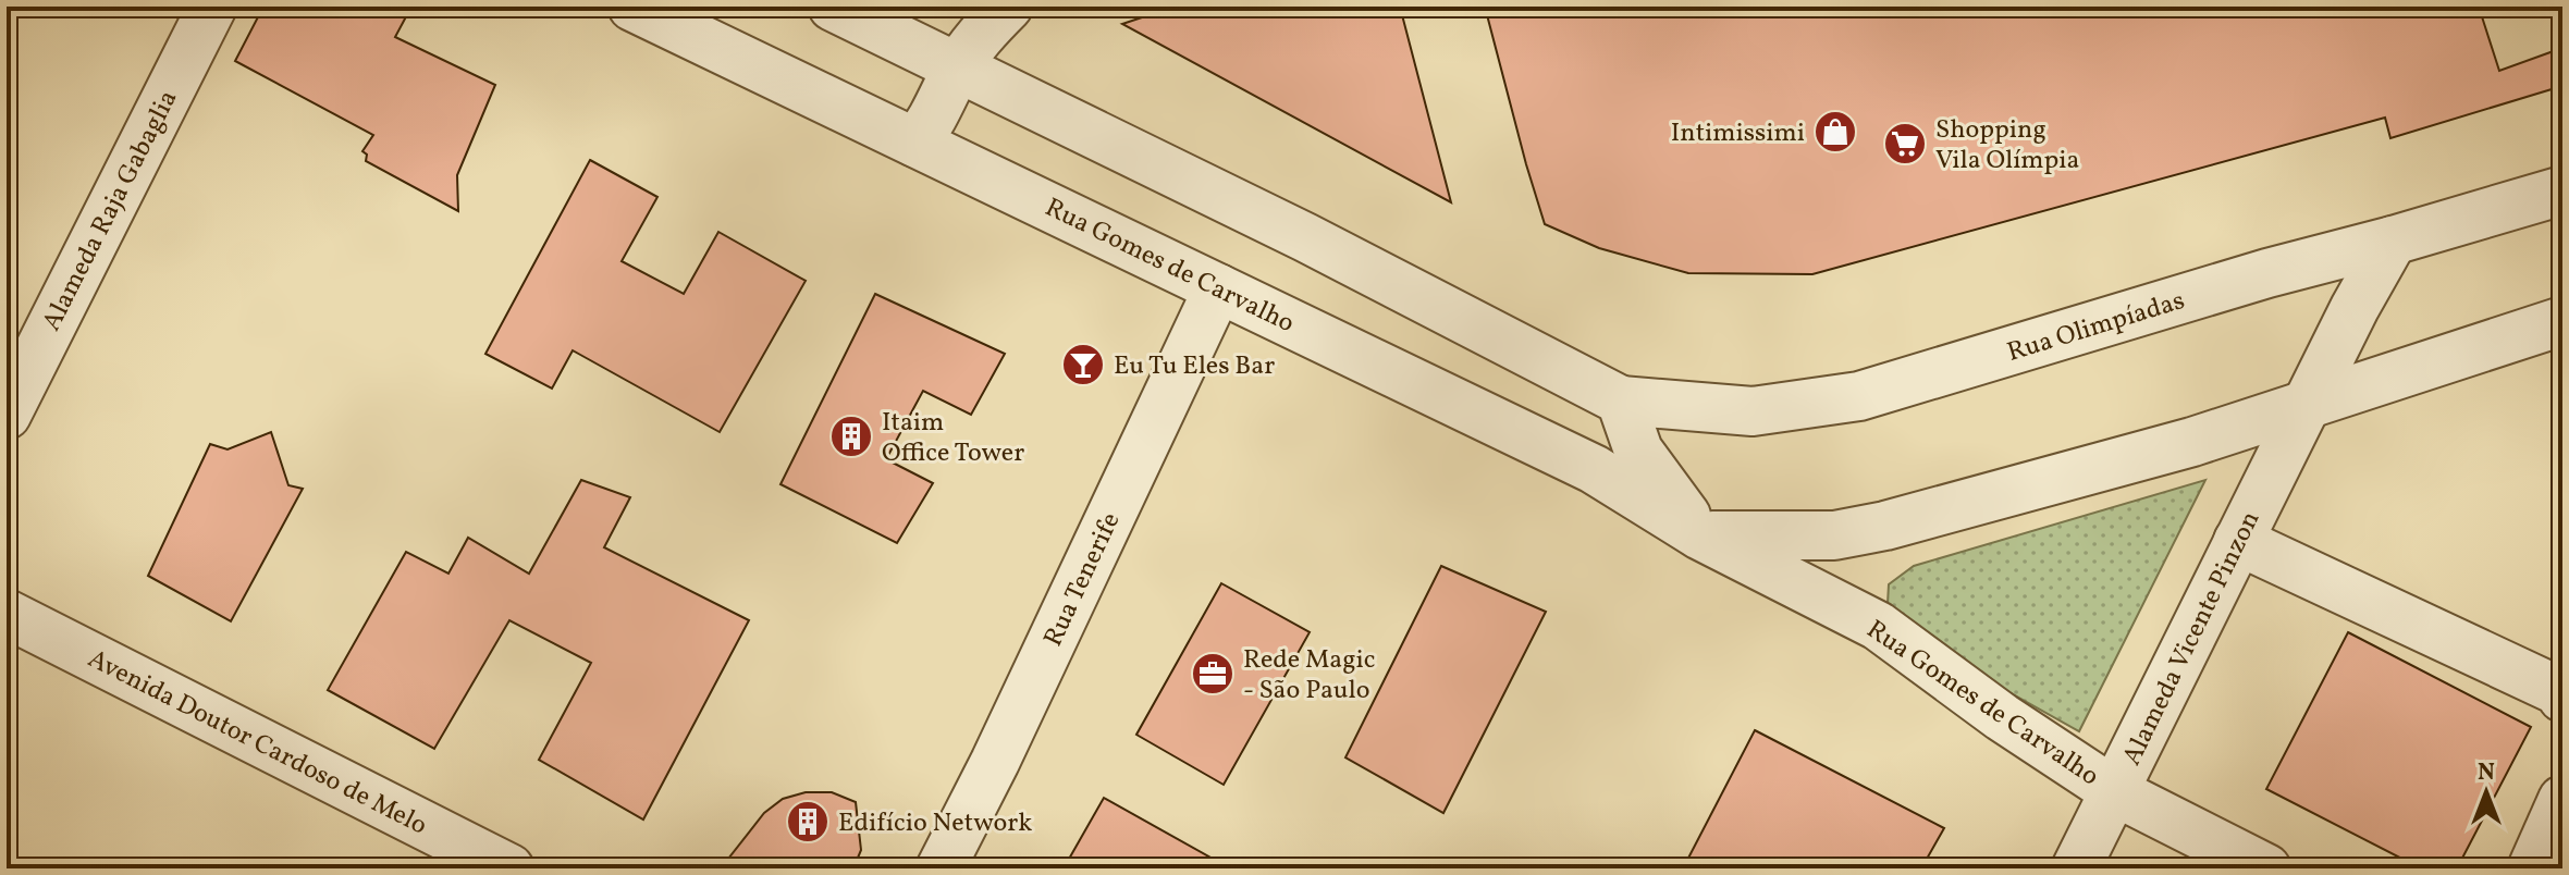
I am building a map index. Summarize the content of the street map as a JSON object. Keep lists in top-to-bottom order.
{
  "streets": {
    "street": [
      "Alameda Raja Gabaglia",
      "Rua Gomes de Carvalho",
      "Rua Olimpíadas",
      "Rua Tenerife",
      "Alameda Vicente Pinzon",
      "Avenida Doutor Cardoso de Melo"
    ]
  },
  "crossings": [
    ["Rua Gomes de Carvalho", "Rua Olimpíadas"],
    ["Rua Gomes de Carvalho", "Rua Tenerife"],
    ["Rua Gomes de Carvalho", "Alameda Vicente Pinzon"],
    ["Rua Olimpíadas", "Alameda Vicente Pinzon"]
  ],
  "places": {
    "shop": ["Intimissimi"],
    "supermarket": ["Shopping Vila Olímpia"],
    "bar": ["Eu Tu Eles Bar"],
    "building": ["Itaim Office Tower", "Edifício Network"],
    "office": ["Rede Magic - São Paulo"]
  },
  "north": "top"
}
